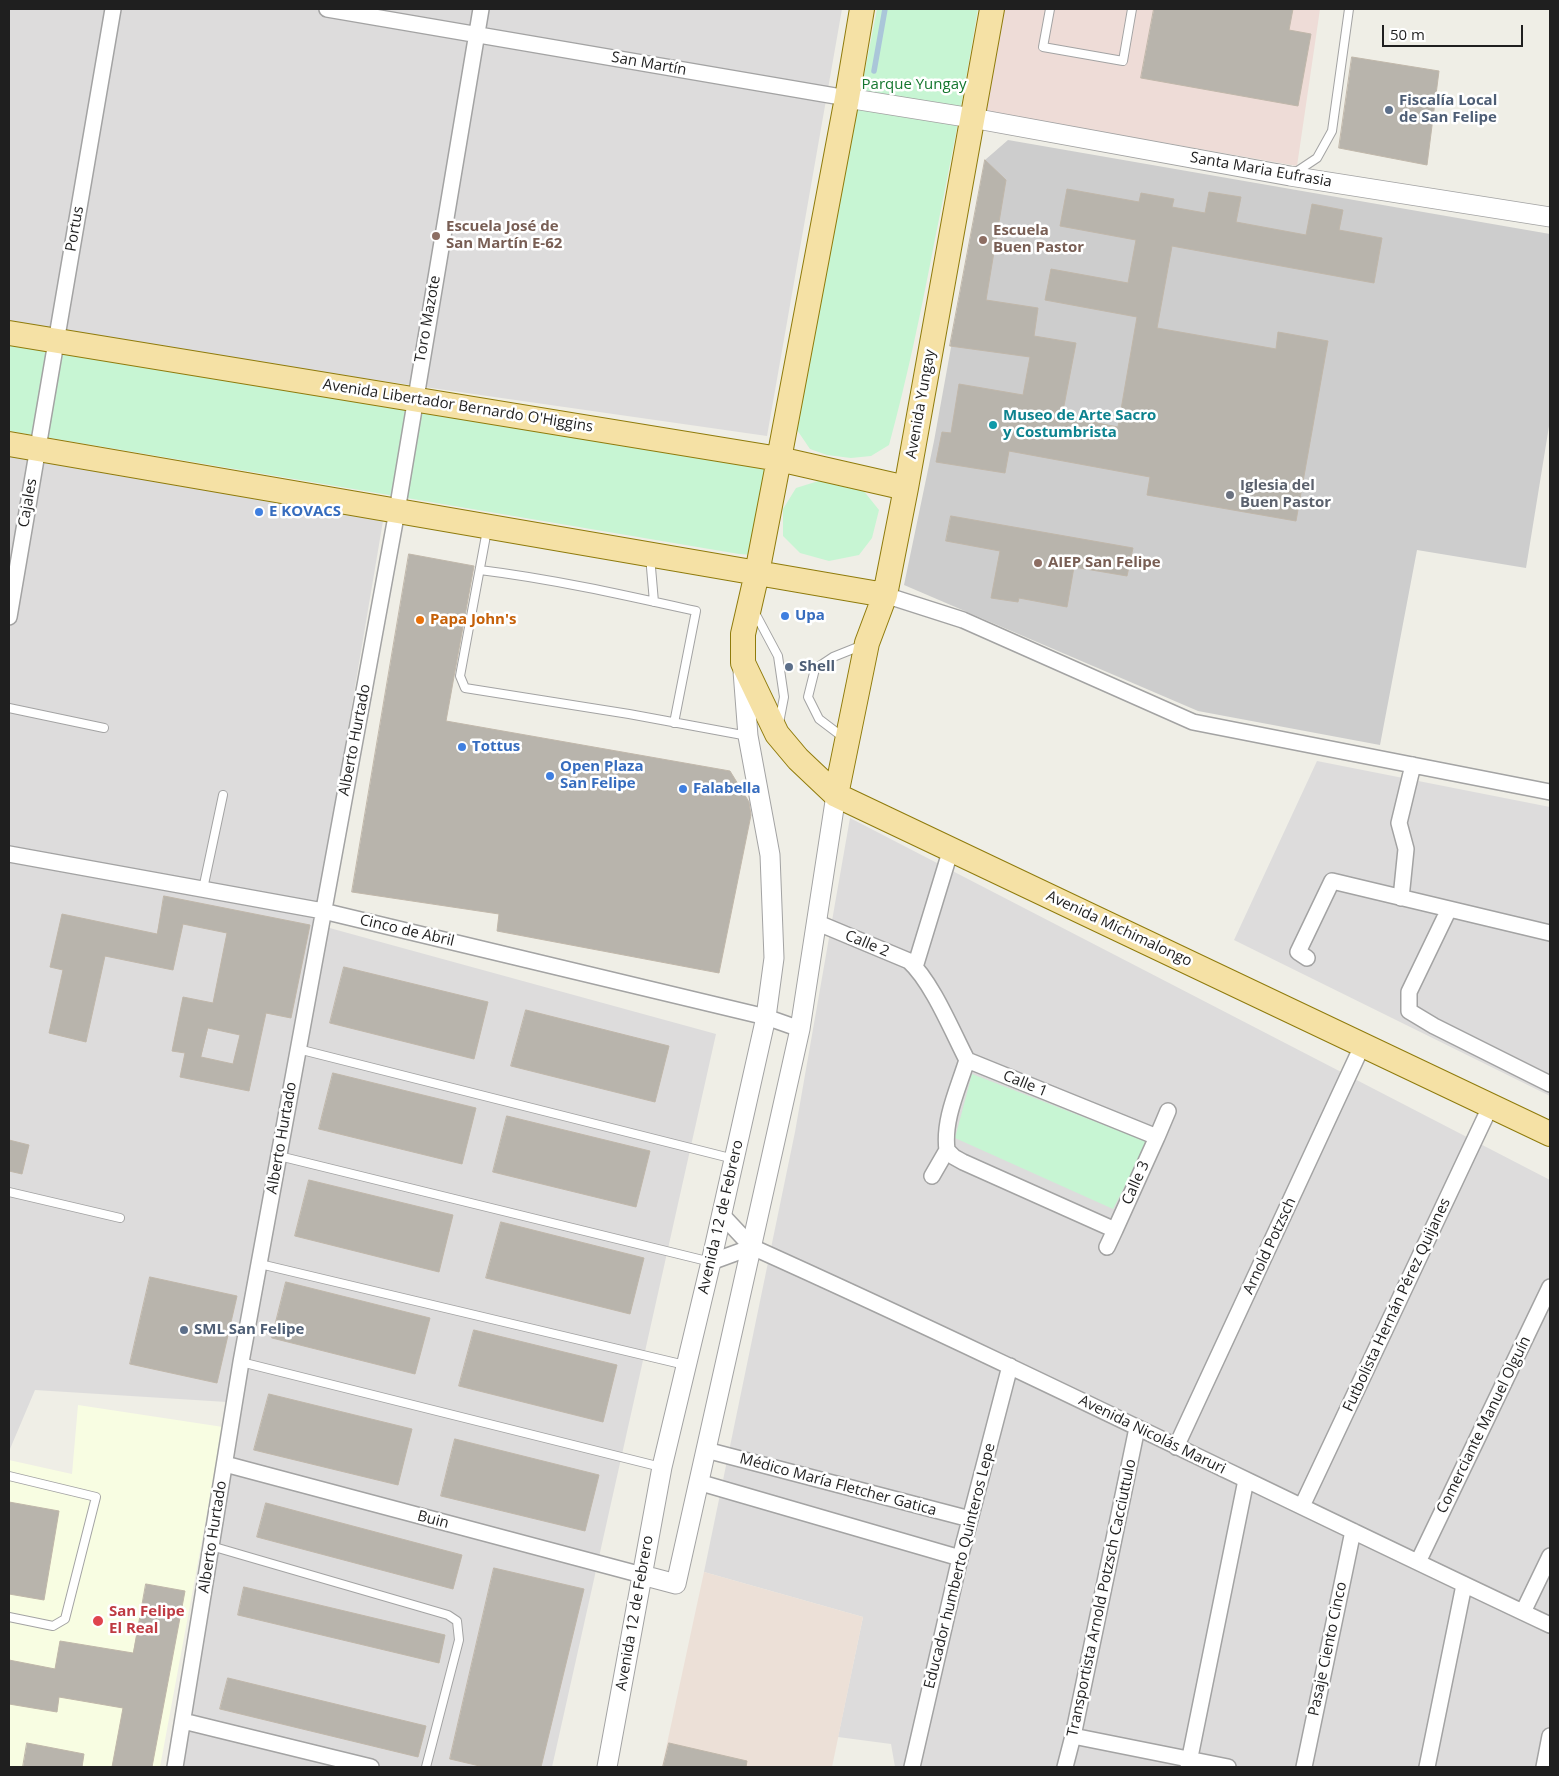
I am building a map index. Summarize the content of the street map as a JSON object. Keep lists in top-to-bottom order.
{
  "streets": {
    "main road": ["Avenida Yungay", "Avenida Libertador Bernardo O'Higgins", "Avenida Michimalongo"],
    "street": [
      "San Martín",
      "Santa Maria Eufrasia",
      "Portus",
      "Toro Mazote",
      "Cajales",
      "Alberto Hurtado",
      "Cinco de Abril",
      "Calle 2",
      "Calle 1",
      "Calle 3",
      "Avenida 12 de Febrero",
      "Arnold Potzsch",
      "Futbolista Hernán Pérez Quijanes",
      "Comerciante Manuel Olguín",
      "Avenida Nicolás Maruri",
      "Médico María Fletcher Gatica",
      "Buin",
      "Educador humberto Quinteros Lepe",
      "Transportista Arnold Potzsch Cacciuttulo",
      "Pasaje Ciento Cinco"
    ]
  },
  "crossings": [
    ["San Martín", "Santa Maria Eufrasia"],
    ["San Martín", "Toro Mazote"],
    ["San Martín", "Avenida Yungay"],
    ["Santa Maria Eufrasia", "Avenida Yungay"],
    ["Portus", "Avenida Libertador Bernardo O'Higgins"],
    ["Portus", "Cajales"],
    ["Toro Mazote", "Avenida Libertador Bernardo O'Higgins"],
    ["Toro Mazote", "Alberto Hurtado"],
    ["Avenida Yungay", "Avenida Libertador Bernardo O'Higgins"],
    ["Avenida Yungay", "Avenida Michimalongo"],
    ["Alberto Hurtado", "Cinco de Abril"],
    ["Alberto Hurtado", "Buin"],
    ["Avenida Michimalongo", "Avenida 12 de Febrero"],
    ["Avenida Michimalongo", "Arnold Potzsch"],
    ["Avenida Michimalongo", "Futbolista Hernán Pérez Quijanes"],
    ["Cinco de Abril", "Avenida 12 de Febrero"],
    ["Calle 1", "Calle 3"],
    ["Avenida 12 de Febrero", "Avenida Nicolás Maruri"],
    ["Avenida 12 de Febrero", "Buin"],
    ["Arnold Potzsch", "Avenida Nicolás Maruri"],
    ["Futbolista Hernán Pérez Quijanes", "Avenida Nicolás Maruri"],
    ["Comerciante Manuel Olguín", "Avenida Nicolás Maruri"],
    ["Avenida Nicolás Maruri", "Educador humberto Quinteros Lepe"],
    ["Avenida Nicolás Maruri", "Transportista Arnold Potzsch Cacciuttulo"],
    ["Avenida Nicolás Maruri", "Pasaje Ciento Cinco"],
    ["Médico María Fletcher Gatica", "Educador humberto Quinteros Lepe"]
  ],
  "parks": ["Parque Yungay"],
  "places": [
    "Fiscalía Local de San Felipe",
    "Escuela José de San Martín E-62",
    "Escuela Buen Pastor",
    "Museo de Arte Sacro y Costumbrista",
    "Iglesia del Buen Pastor",
    "E KOVACS",
    "AIEP San Felipe",
    "Upa",
    "Papa John's",
    "Shell",
    "Tottus",
    "Open Plaza San Felipe",
    "Falabella",
    "SML San Felipe",
    "San Felipe El Real"
  ],
  "scale_bar": "50 m"
}
